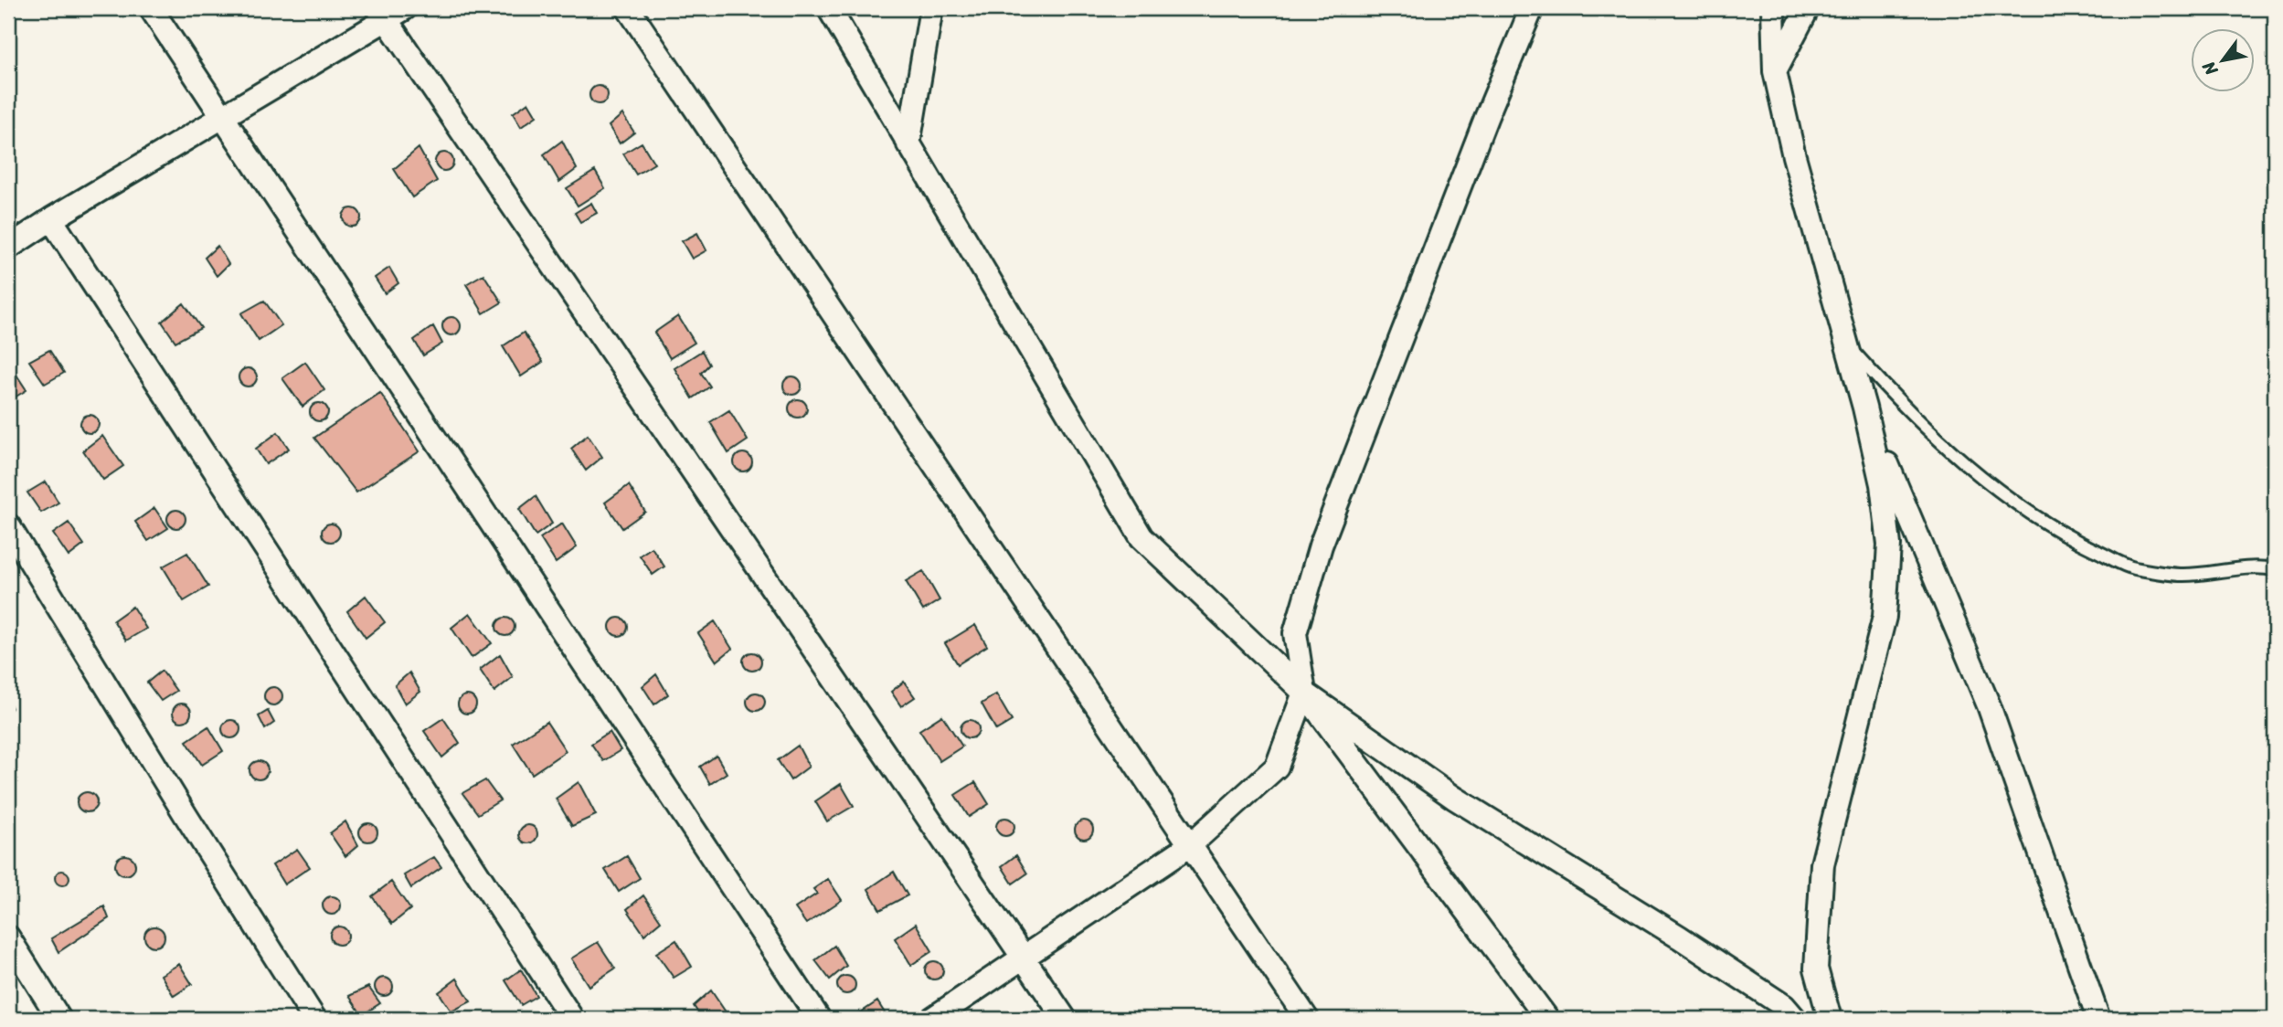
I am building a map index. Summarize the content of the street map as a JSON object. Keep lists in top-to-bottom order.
{
  "north": "bottom left"
}
